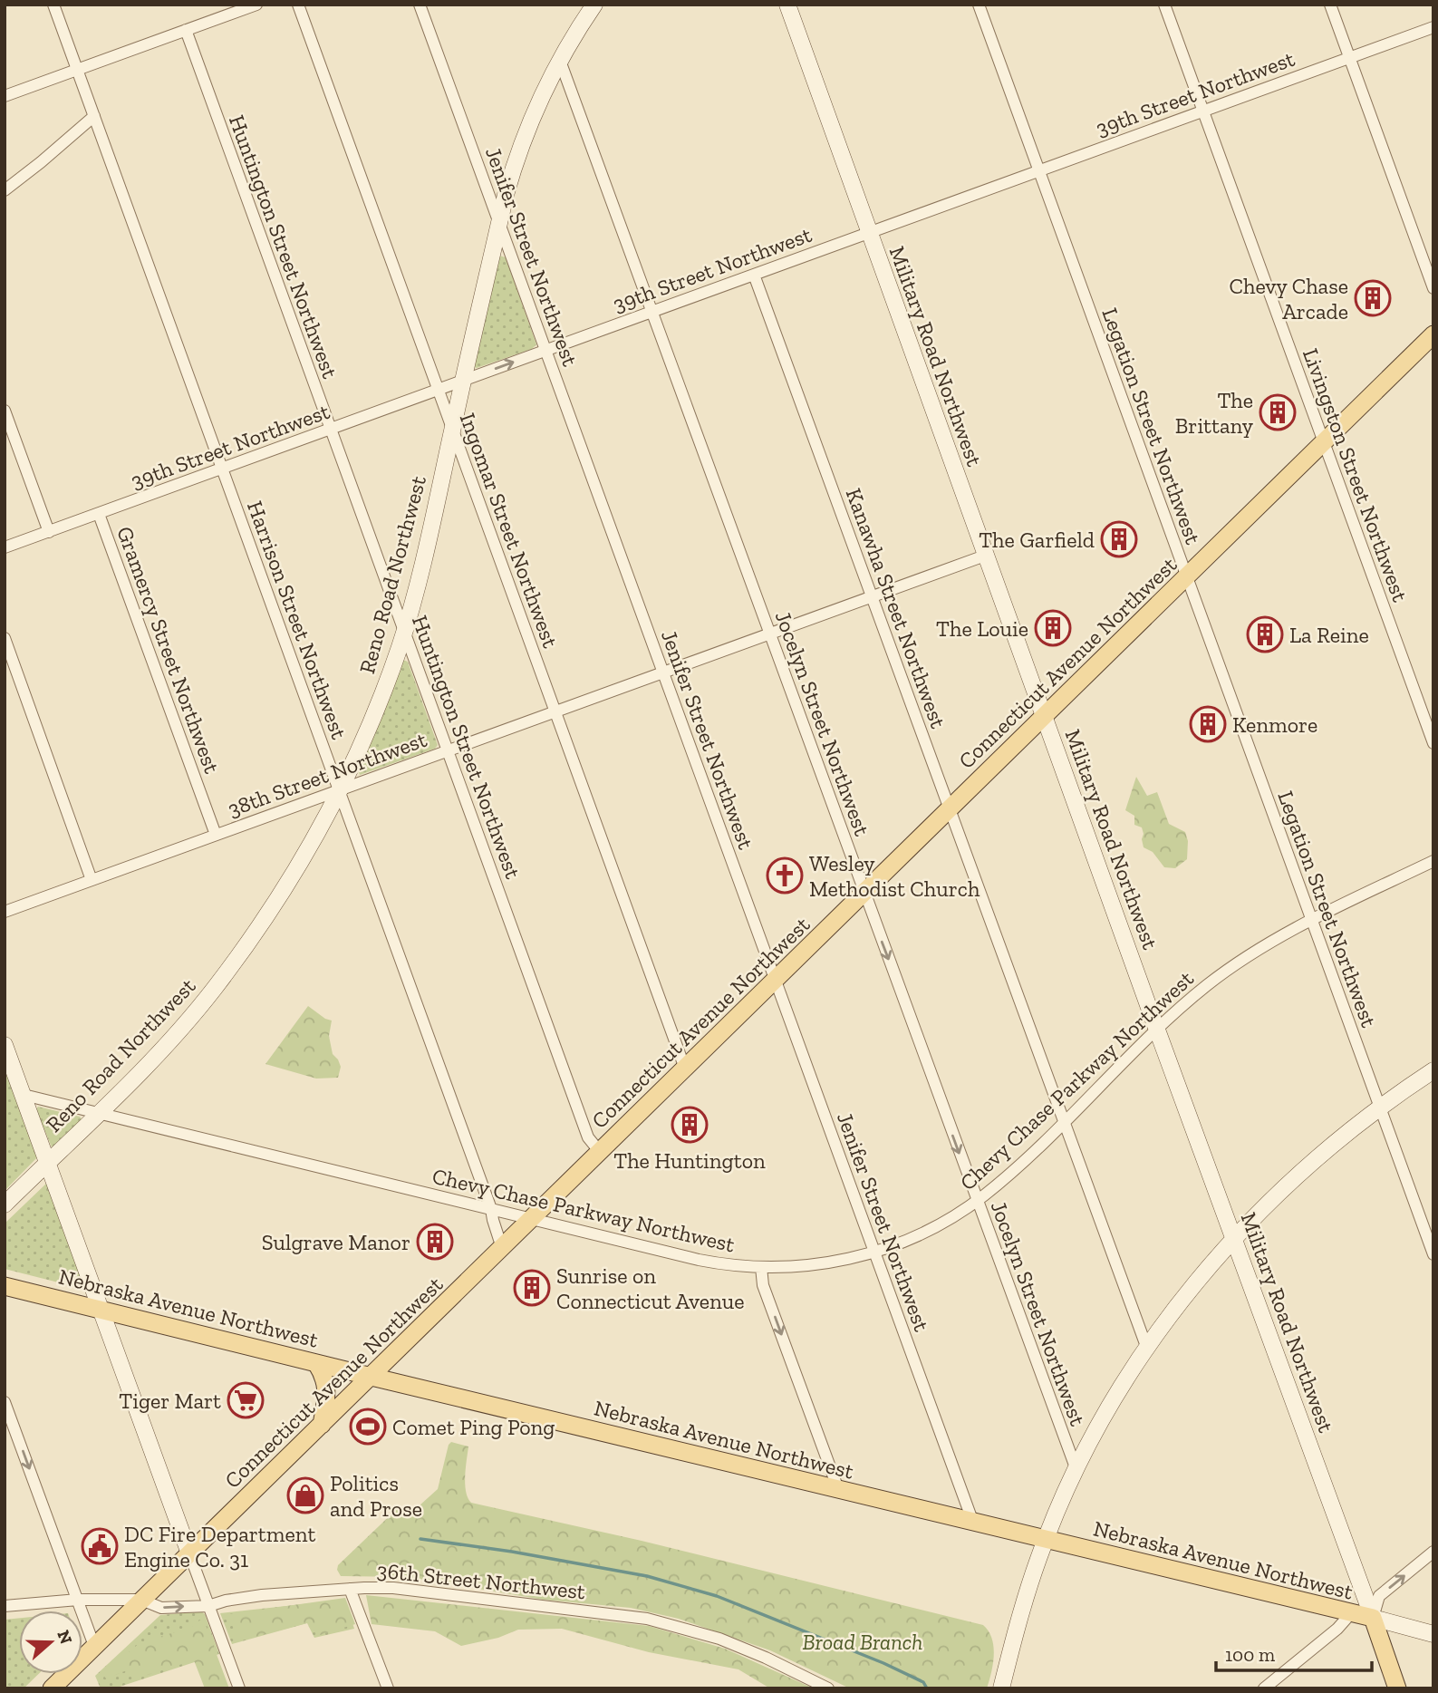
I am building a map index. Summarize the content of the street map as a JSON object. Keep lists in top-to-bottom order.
{
  "streets": {
    "main road": [
      "Military Road Northwest",
      "Reno Road Northwest",
      "Connecticut Avenue Northwest",
      "Nebraska Avenue Northwest"
    ],
    "street": [
      "39th Street Northwest",
      "Huntington Street Northwest",
      "Jenifer Street Northwest",
      "Legation Street Northwest",
      "Livingston Street Northwest",
      "Ingomar Street Northwest",
      "Kanawha Street Northwest",
      "Harrison Street Northwest",
      "Gramercy Street Northwest",
      "Jocelyn Street Northwest",
      "38th Street Northwest",
      "Chevy Chase Parkway Northwest",
      "36th Street Northwest"
    ]
  },
  "crossings": [
    ["39th Street Northwest", "Huntington Street Northwest"],
    ["39th Street Northwest", "Jenifer Street Northwest"],
    ["39th Street Northwest", "Military Road Northwest"],
    ["39th Street Northwest", "Legation Street Northwest"],
    ["39th Street Northwest", "Livingston Street Northwest"],
    ["39th Street Northwest", "Ingomar Street Northwest"],
    ["39th Street Northwest", "Reno Road Northwest"],
    ["39th Street Northwest", "Kanawha Street Northwest"],
    ["39th Street Northwest", "Harrison Street Northwest"],
    ["39th Street Northwest", "Gramercy Street Northwest"],
    ["39th Street Northwest", "Jocelyn Street Northwest"],
    ["Huntington Street Northwest", "Reno Road Northwest"],
    ["Huntington Street Northwest", "Connecticut Avenue Northwest"],
    ["Huntington Street Northwest", "38th Street Northwest"],
    ["Jenifer Street Northwest", "Reno Road Northwest"],
    ["Jenifer Street Northwest", "Connecticut Avenue Northwest"],
    ["Jenifer Street Northwest", "38th Street Northwest"],
    ["Jenifer Street Northwest", "Chevy Chase Parkway Northwest"],
    ["Jenifer Street Northwest", "Nebraska Avenue Northwest"],
    ["Military Road Northwest", "Connecticut Avenue Northwest"],
    ["Military Road Northwest", "38th Street Northwest"],
    ["Military Road Northwest", "Chevy Chase Parkway Northwest"],
    ["Military Road Northwest", "Nebraska Avenue Northwest"],
    ["Legation Street Northwest", "Connecticut Avenue Northwest"],
    ["Legation Street Northwest", "Chevy Chase Parkway Northwest"],
    ["Livingston Street Northwest", "Connecticut Avenue Northwest"],
    ["Ingomar Street Northwest", "Reno Road Northwest"],
    ["Ingomar Street Northwest", "Connecticut Avenue Northwest"],
    ["Ingomar Street Northwest", "38th Street Northwest"],
    ["Reno Road Northwest", "Harrison Street Northwest"],
    ["Reno Road Northwest", "Jocelyn Street Northwest"],
    ["Reno Road Northwest", "38th Street Northwest"],
    ["Reno Road Northwest", "Chevy Chase Parkway Northwest"],
    ["Kanawha Street Northwest", "Connecticut Avenue Northwest"],
    ["Kanawha Street Northwest", "38th Street Northwest"],
    ["Kanawha Street Northwest", "Chevy Chase Parkway Northwest"],
    ["Harrison Street Northwest", "Connecticut Avenue Northwest"],
    ["Harrison Street Northwest", "38th Street Northwest"],
    ["Harrison Street Northwest", "Chevy Chase Parkway Northwest"],
    ["Gramercy Street Northwest", "38th Street Northwest"],
    ["Connecticut Avenue Northwest", "Jocelyn Street Northwest"],
    ["Connecticut Avenue Northwest", "Chevy Chase Parkway Northwest"],
    ["Connecticut Avenue Northwest", "Nebraska Avenue Northwest"],
    ["Connecticut Avenue Northwest", "36th Street Northwest"],
    ["Jocelyn Street Northwest", "38th Street Northwest"],
    ["Jocelyn Street Northwest", "Chevy Chase Parkway Northwest"]
  ],
  "parks": ["Broad Branch"],
  "places": {
    "building": [
      "Chevy Chase Arcade",
      "The Brittany",
      "The Garfield",
      "The Louie",
      "La Reine",
      "Kenmore",
      "The Huntington",
      "Sulgrave Manor",
      "Sunrise on Connecticut Avenue"
    ],
    "church": ["Wesley Methodist Church"],
    "supermarket": ["Tiger Mart"],
    "sports": ["Comet Ping Pong"],
    "shop": ["Politics and Prose"],
    "public building": ["DC Fire Department Engine Co. 31"]
  },
  "scale_bar": "100 m",
  "north": "right"
}
